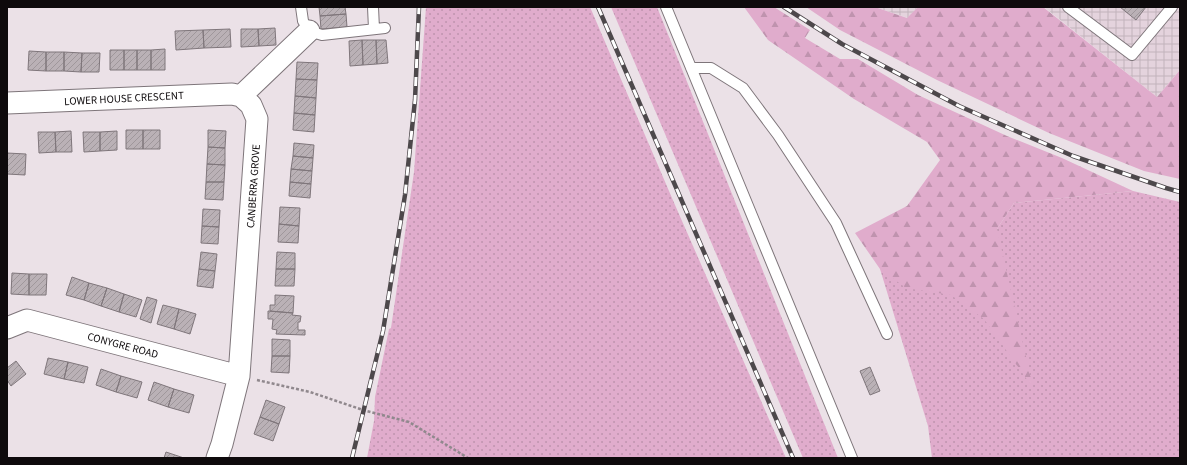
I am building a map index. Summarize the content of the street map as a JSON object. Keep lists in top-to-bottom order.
{
  "streets": {
    "street": ["LOWER HOUSE CRESCENT", "CANBERRA GROVE", "CONYGRE ROAD"]
  },
  "crossings": [
    ["LOWER HOUSE CRESCENT", "CANBERRA GROVE"],
    ["CANBERRA GROVE", "CONYGRE ROAD"]
  ]
}
